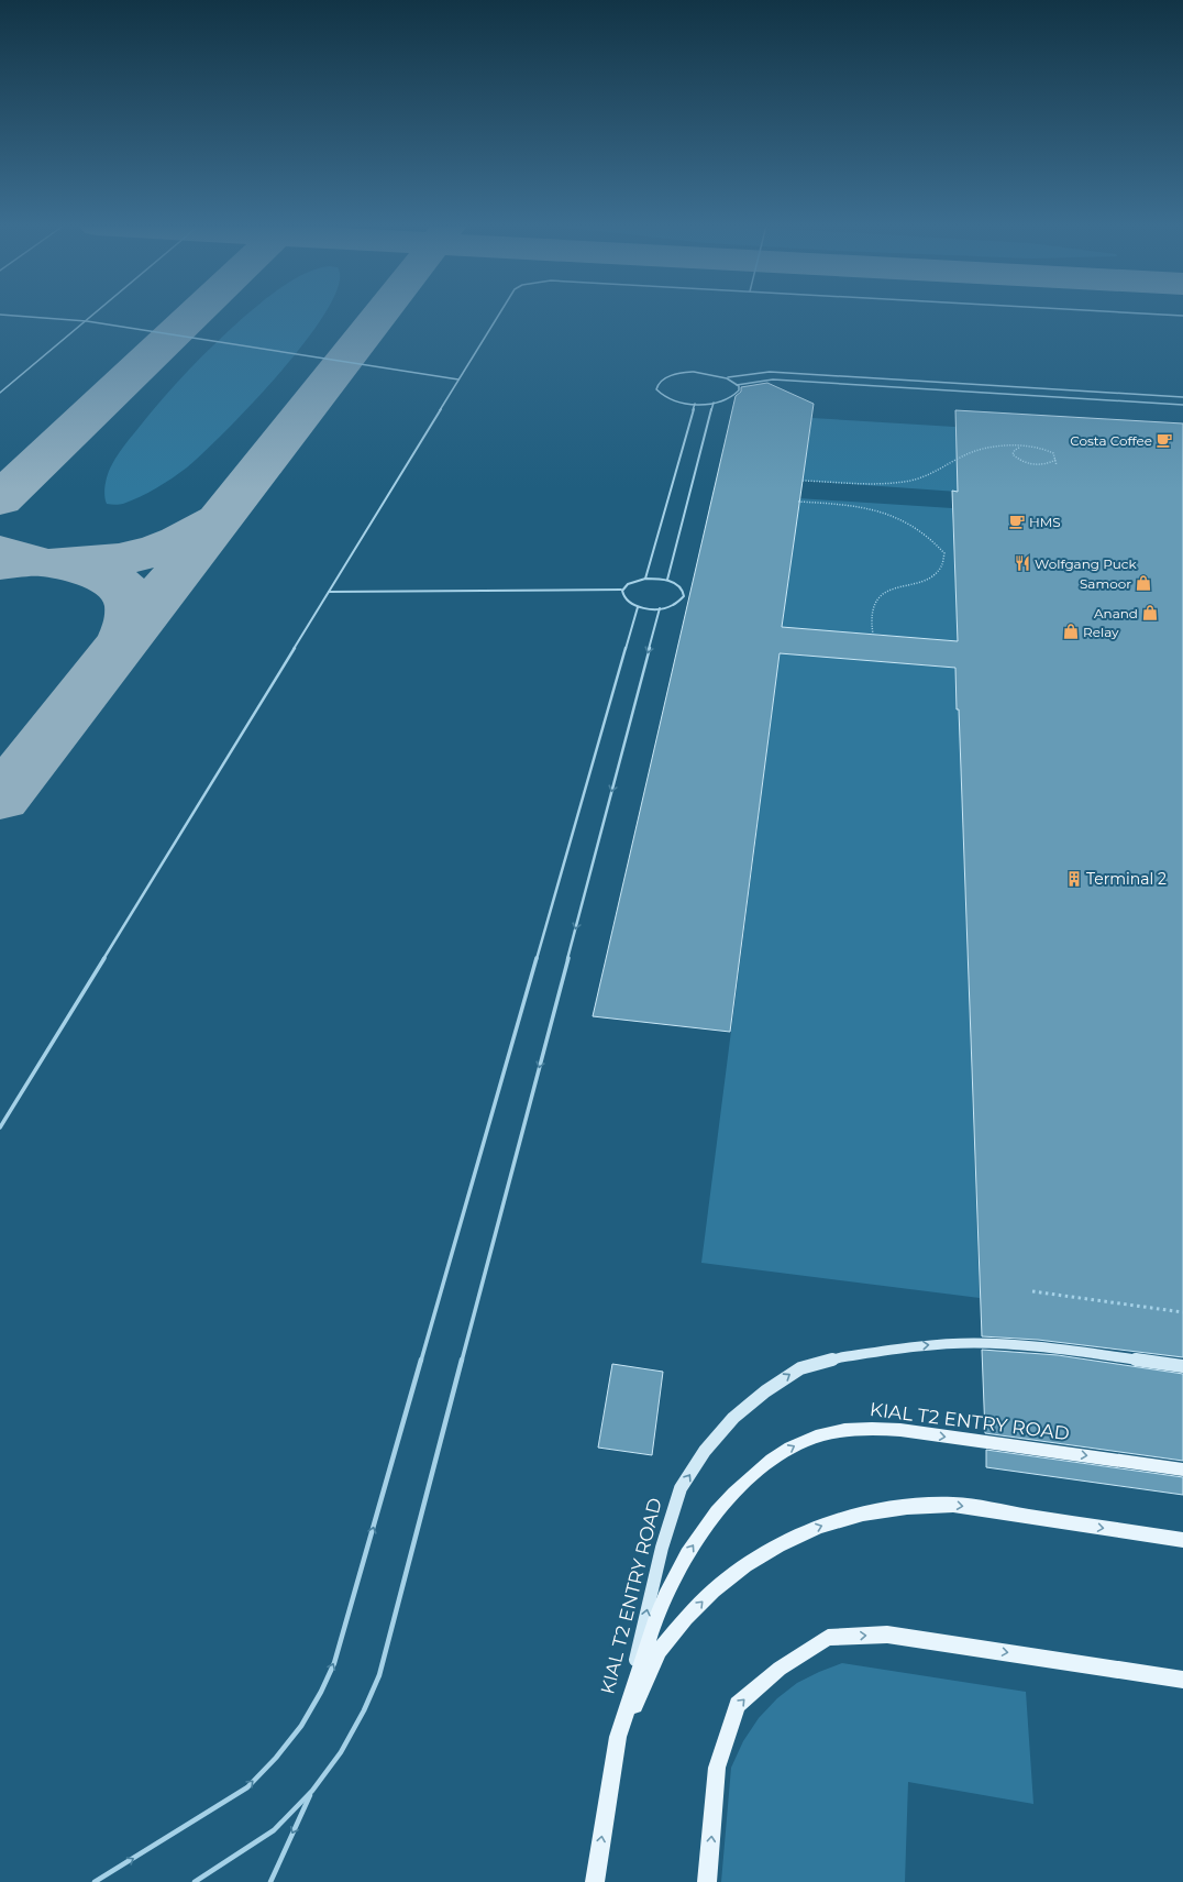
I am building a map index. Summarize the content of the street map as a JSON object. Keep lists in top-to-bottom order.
{
  "streets": {
    "main road": ["KIAL T2 ENTRY ROAD"]
  },
  "one_way": ["KIAL T2 ENTRY ROAD"],
  "places": {
    "cafe": ["Costa Coffee", "HMS"],
    "restaurant": ["Wolfgang Puck"],
    "shop": ["Samoor", "Anand", "Relay"],
    "building": ["Terminal 2"]
  }
}
